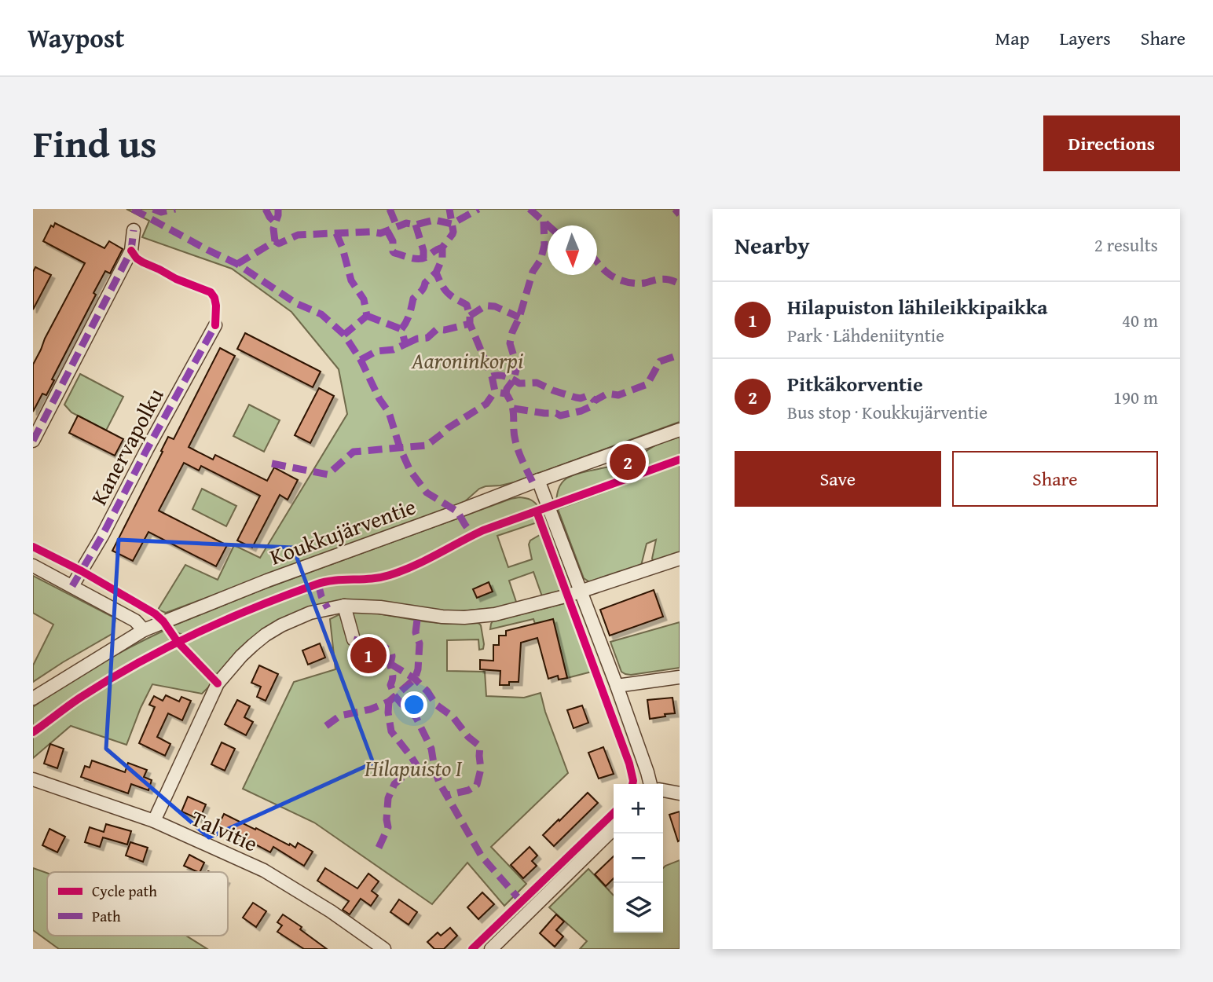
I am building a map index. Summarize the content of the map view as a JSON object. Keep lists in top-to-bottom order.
{
  "streets": {
    "street": ["Kanervapolku", "Koukkujärventie", "Talvitie"]
  },
  "parks": ["Aaroninkorpi", "Hilapuisto I"],
  "legend": ["Cycle path", "Path"],
  "north": "bottom",
  "page": {
    "header": "Waypost",
    "nav": ["Map", "Layers", "Share"],
    "title": "Find us",
    "buttons": [
      "Directions",
      ["Save", "Share"]
    ],
    "heading": ["Nearby", "2 results"],
    "list": [
      {
        "mark": "1",
        "name": "Hilapuiston lähileikkipaikka",
        "note": "Park · Lähdeniityntie",
        "value": "40 m"
      },
      {
        "mark": "2",
        "name": "Pitkäkorventie",
        "note": "Bus stop · Koukkujärventie",
        "value": "190 m"
      }
    ],
    "pins": ["2", "1"],
    "map_buttons": ["+", "−"]
  }
}
